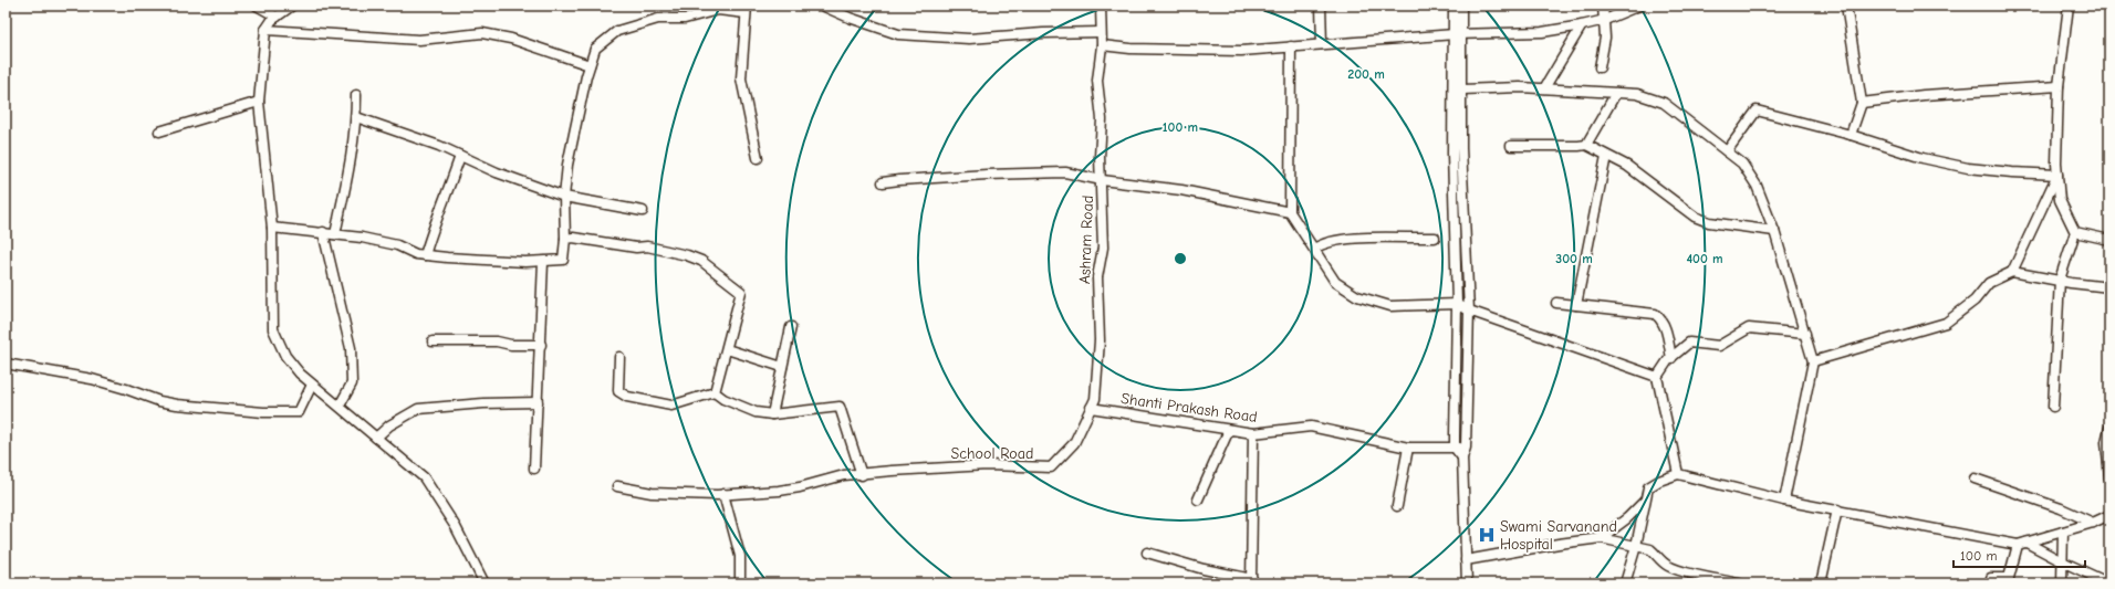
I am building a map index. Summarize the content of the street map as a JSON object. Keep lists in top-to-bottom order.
{
  "streets": {
    "street": ["Ashram Road", "Shanti Prakash Road", "School Road"]
  },
  "crossings": [
    ["Ashram Road", "Shanti Prakash Road"],
    ["Ashram Road", "School Road"],
    ["Shanti Prakash Road", "School Road"]
  ],
  "places": {
    "hospital": ["Swami Sarvanand Hospital"]
  },
  "scale_bar": "100 m",
  "rings": [
    "200 m",
    "100 m",
    "300 m",
    "400 m"
  ]
}
